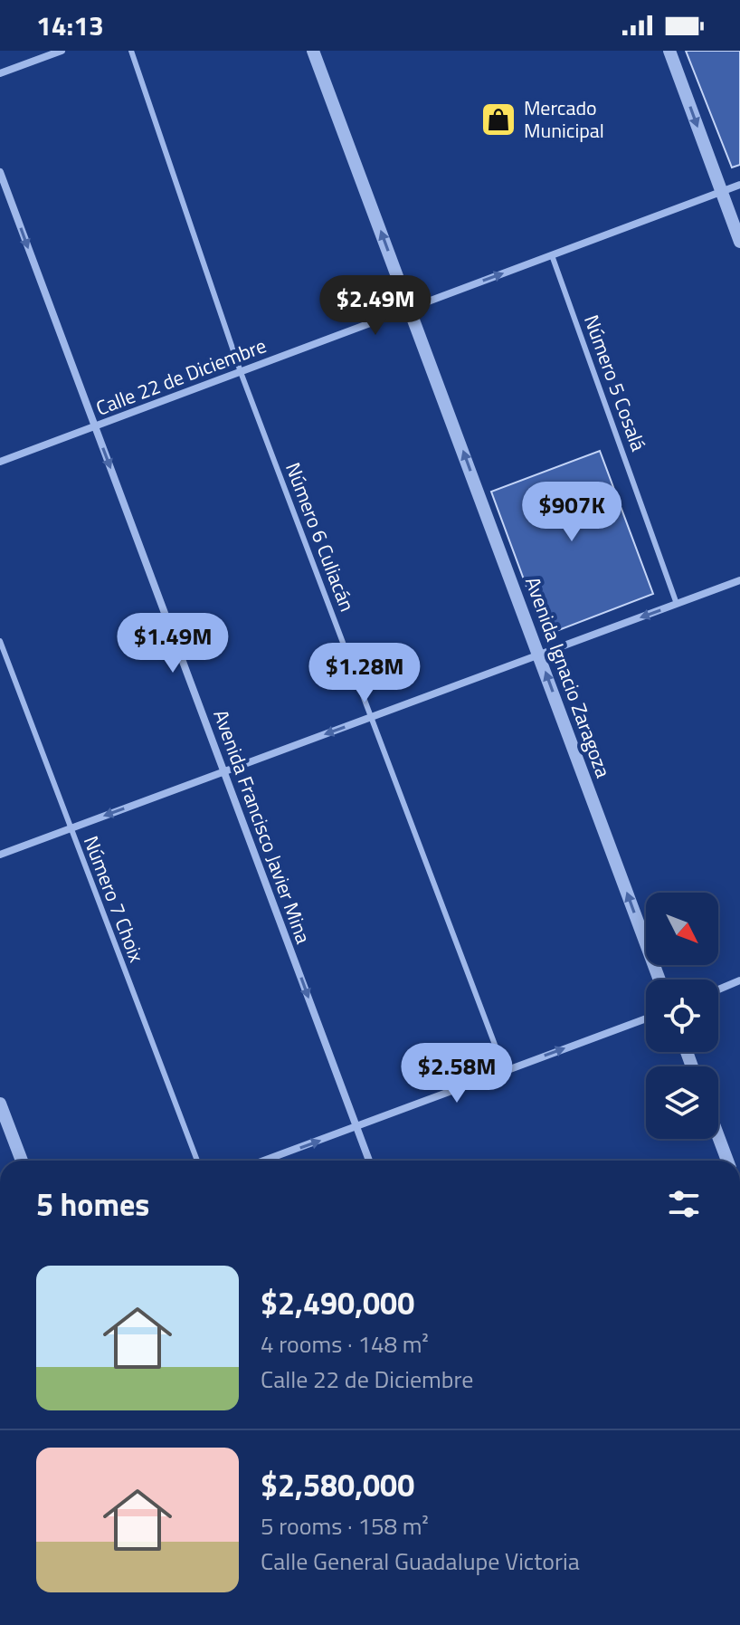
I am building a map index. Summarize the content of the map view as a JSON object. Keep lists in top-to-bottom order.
{
  "streets": {
    "street": ["Calle 22 de Diciembre", "Avenida Ignacio Zaragoza", "Avenida Francisco Javier Mina"],
    "lane": ["Número 5 Cosalá", "Número 6 Culiacán", "Número 7 Choix"]
  },
  "crossings": [
    ["Calle 22 de Diciembre", "Número 5 Cosalá"],
    ["Calle 22 de Diciembre", "Número 6 Culiacán"],
    ["Calle 22 de Diciembre", "Avenida Ignacio Zaragoza"],
    ["Calle 22 de Diciembre", "Avenida Francisco Javier Mina"]
  ],
  "one_way": ["Avenida Ignacio Zaragoza", "Avenida Francisco Javier Mina"],
  "places": {
    "shop": ["Mercado Municipal"]
  },
  "north": "bottom right",
  "page": {
    "status": "14:13",
    "price": [
      "$2.49M",
      "$907K",
      "$1.49M",
      "$1.28M",
      "$2.58M"
    ],
    "heading": "5 homes",
    "list": [
      {
        "name": "$2,490,000",
        "note": "4 rooms · 148 m² · Calle 22 de Diciembre"
      },
      {
        "name": "$2,580,000",
        "note": "5 rooms · 158 m² · Calle General Guadalupe Victoria"
      }
    ]
  }
}
